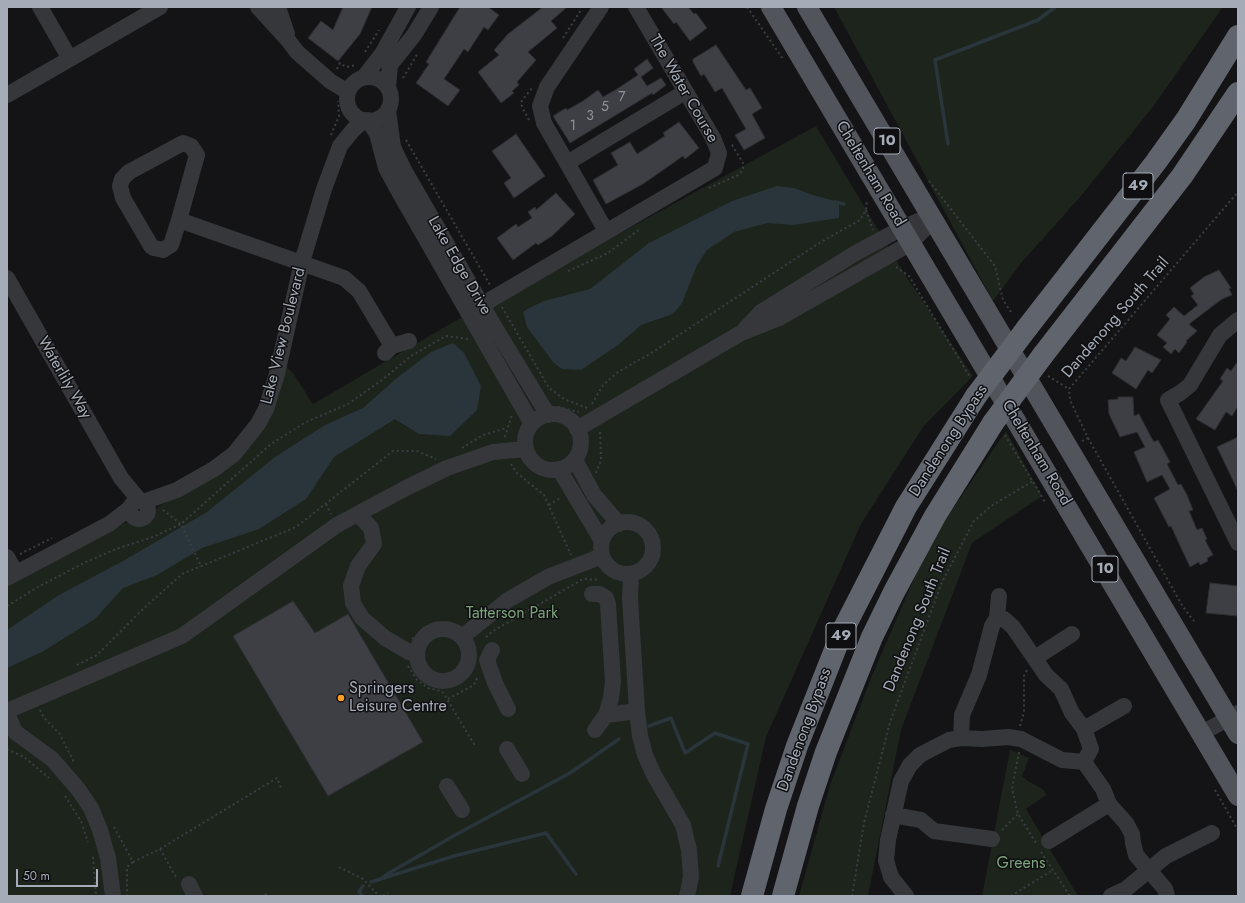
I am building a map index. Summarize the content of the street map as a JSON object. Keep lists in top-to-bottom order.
{
  "streets": {
    "highway": ["49", "Dandenong Bypass"],
    "main road": ["10", "Cheltenham Road"],
    "street": [
      "The Water Course",
      "Lake Edge Drive",
      "Lake View Boulevard",
      "Waterlily Way"
    ],
    "path": ["Dandenong South Trail"]
  },
  "crossings": [
    ["The Water Course", "Lake Edge Drive"],
    ["Cheltenham Road", "Dandenong South Trail"],
    ["Lake Edge Drive", "Lake View Boulevard"],
    ["Lake View Boulevard", "Waterlily Way"]
  ],
  "parks": ["Tatterson Park", "Greens"],
  "places": ["Springers Leisure Centre"],
  "house_numbers": [
    "7",
    "5",
    "3",
    "1"
  ],
  "scale_bar": "50 m"
}
